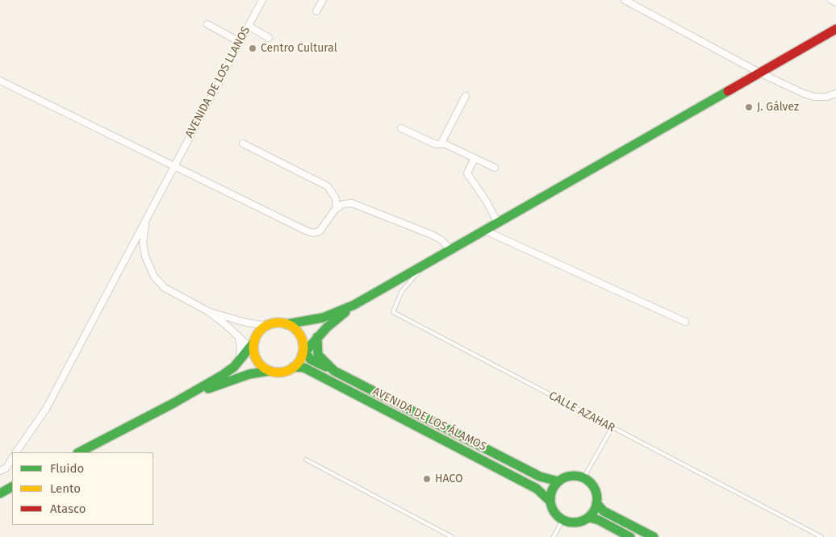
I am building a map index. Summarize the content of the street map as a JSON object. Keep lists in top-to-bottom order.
{
  "streets": {
    "main road": ["AVENIDA DE LOS ÁLAMOS"],
    "street": ["AVENIDA DE LOS LLANOS"],
    "lane": ["CALLE AZAHAR"]
  },
  "places": ["Centro Cultural", "J. Gálvez", "HACO"],
  "legend": ["Fluido", "Lento", "Atasco"]
}
